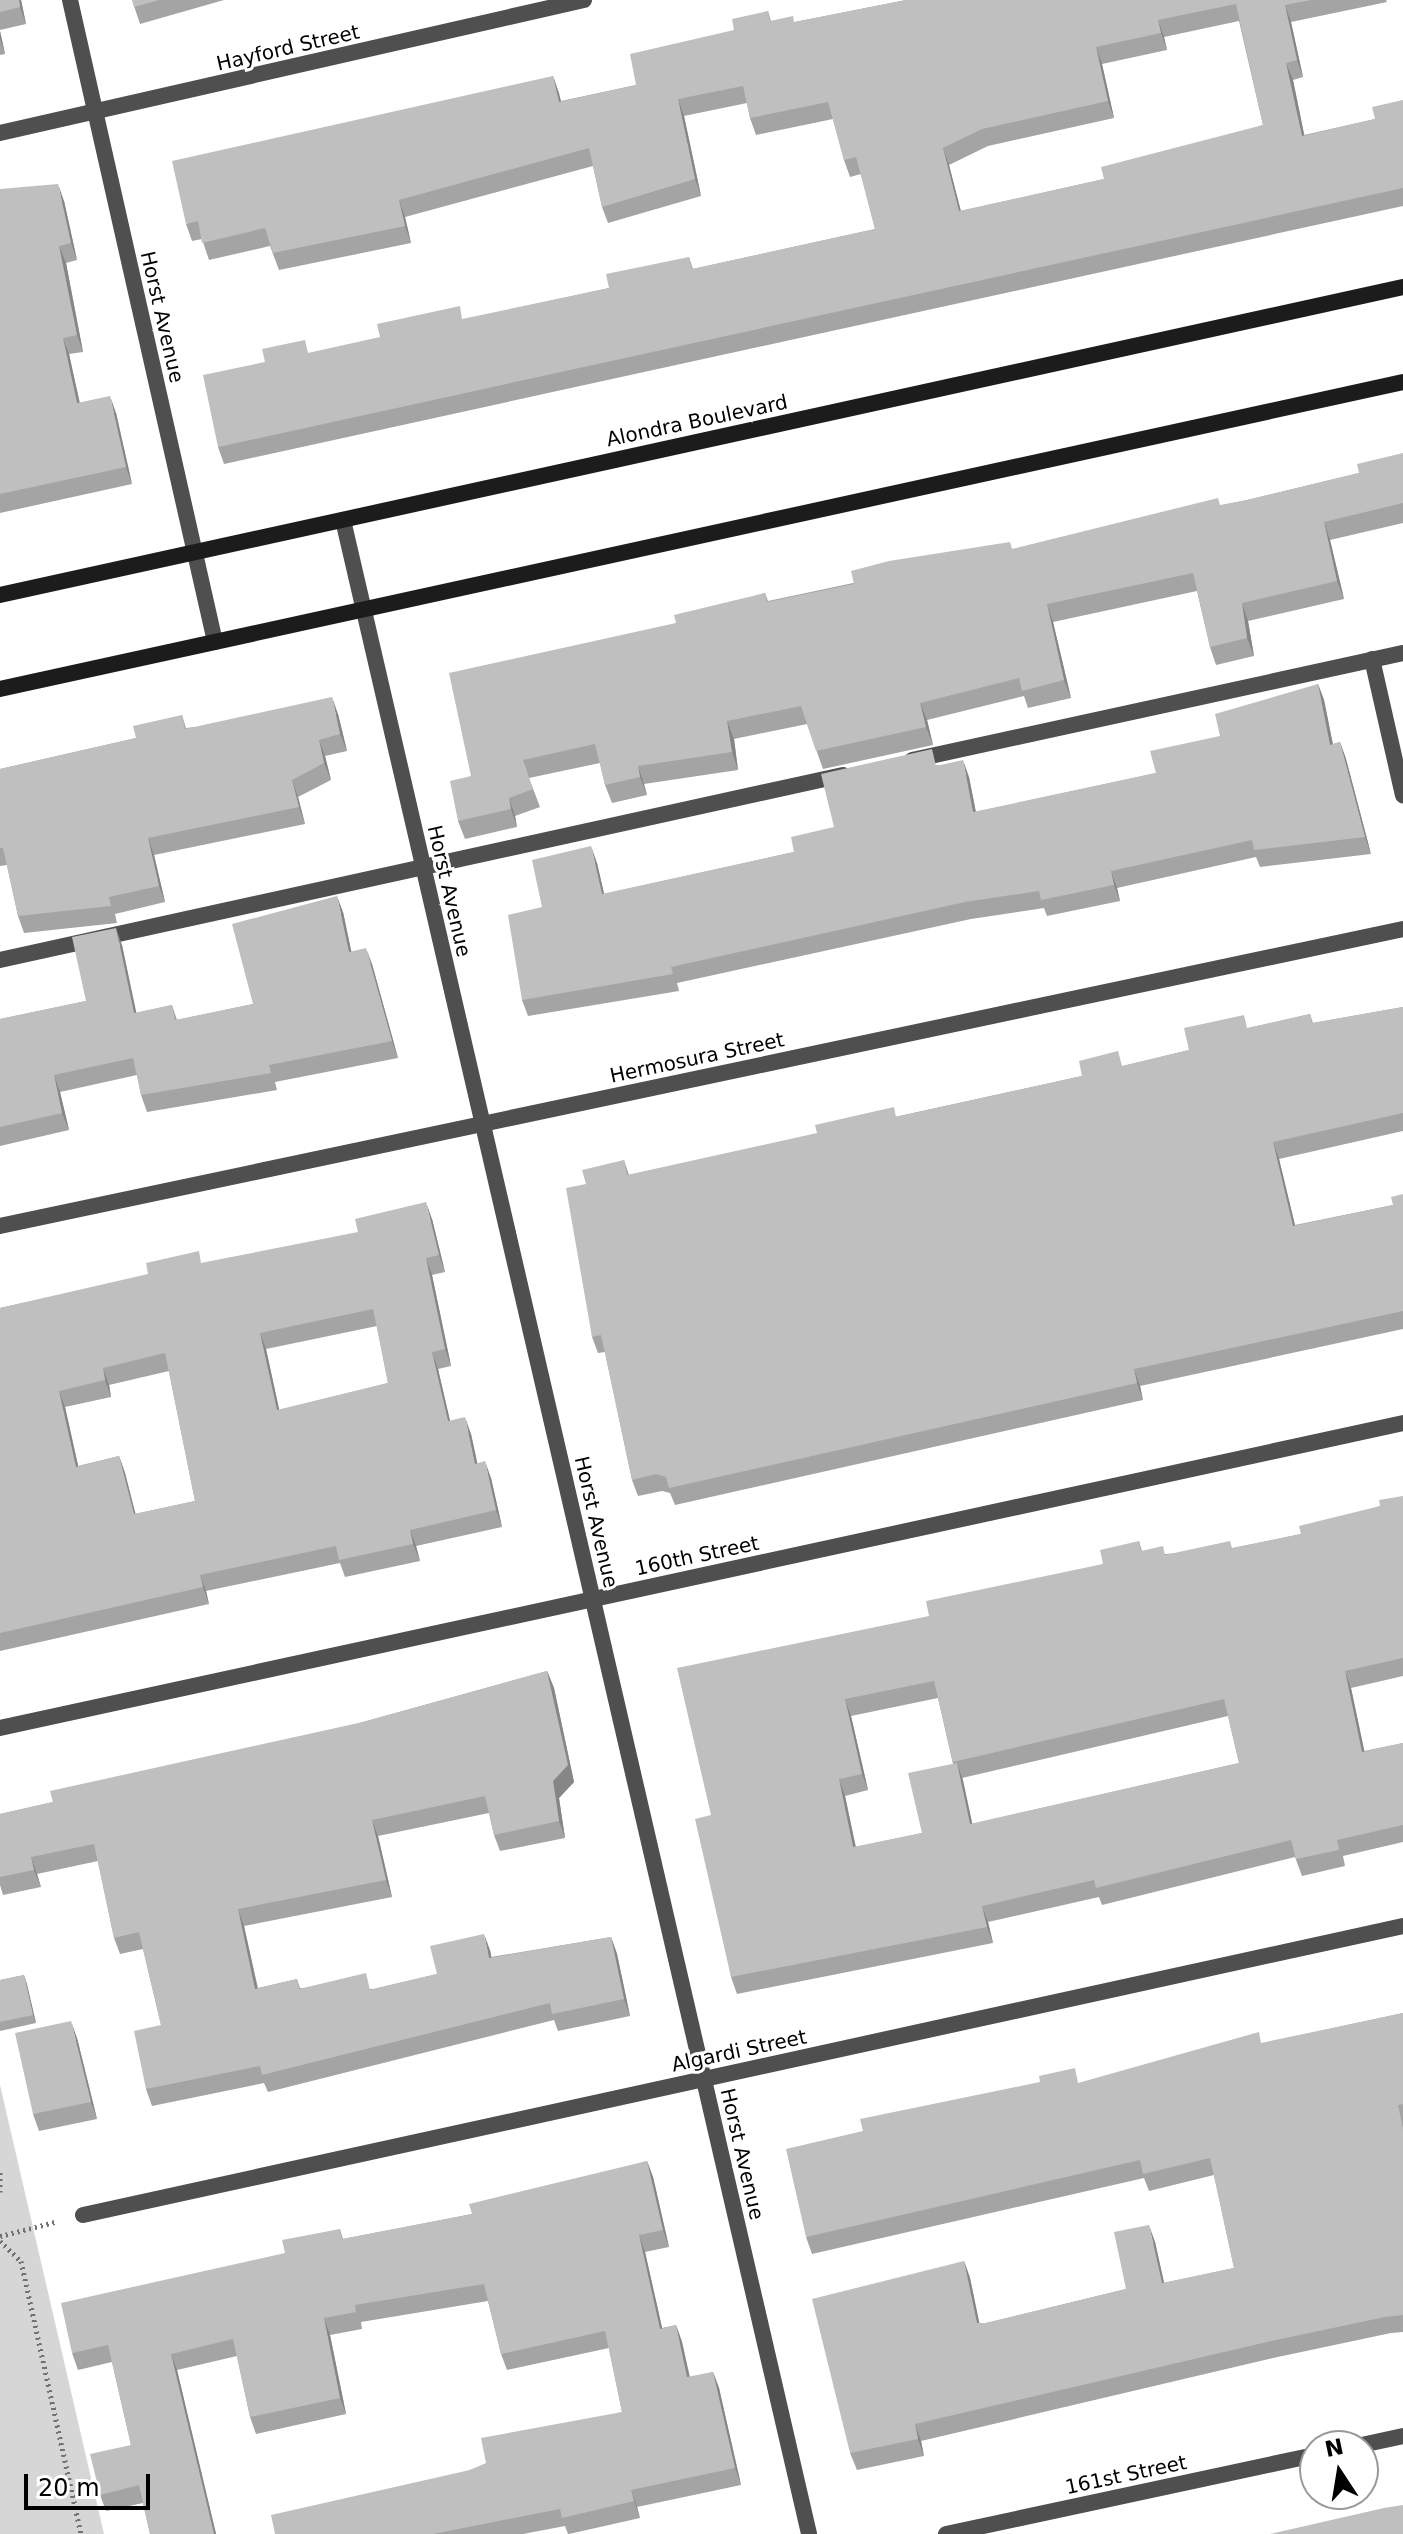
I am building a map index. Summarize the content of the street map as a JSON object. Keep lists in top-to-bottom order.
{
  "streets": {
    "main road": ["Alondra Boulevard"],
    "street": [
      "Hayford Street",
      "Horst Avenue",
      "Hermosura Street",
      "160th Street",
      "Algardi Street",
      "161st Street"
    ]
  },
  "crossings": [
    ["Hayford Street", "Horst Avenue"],
    ["Horst Avenue", "Alondra Boulevard"],
    ["Horst Avenue", "Hermosura Street"],
    ["Horst Avenue", "160th Street"],
    ["Horst Avenue", "Algardi Street"]
  ],
  "scale_bar": "20 m",
  "north": "top"
}
